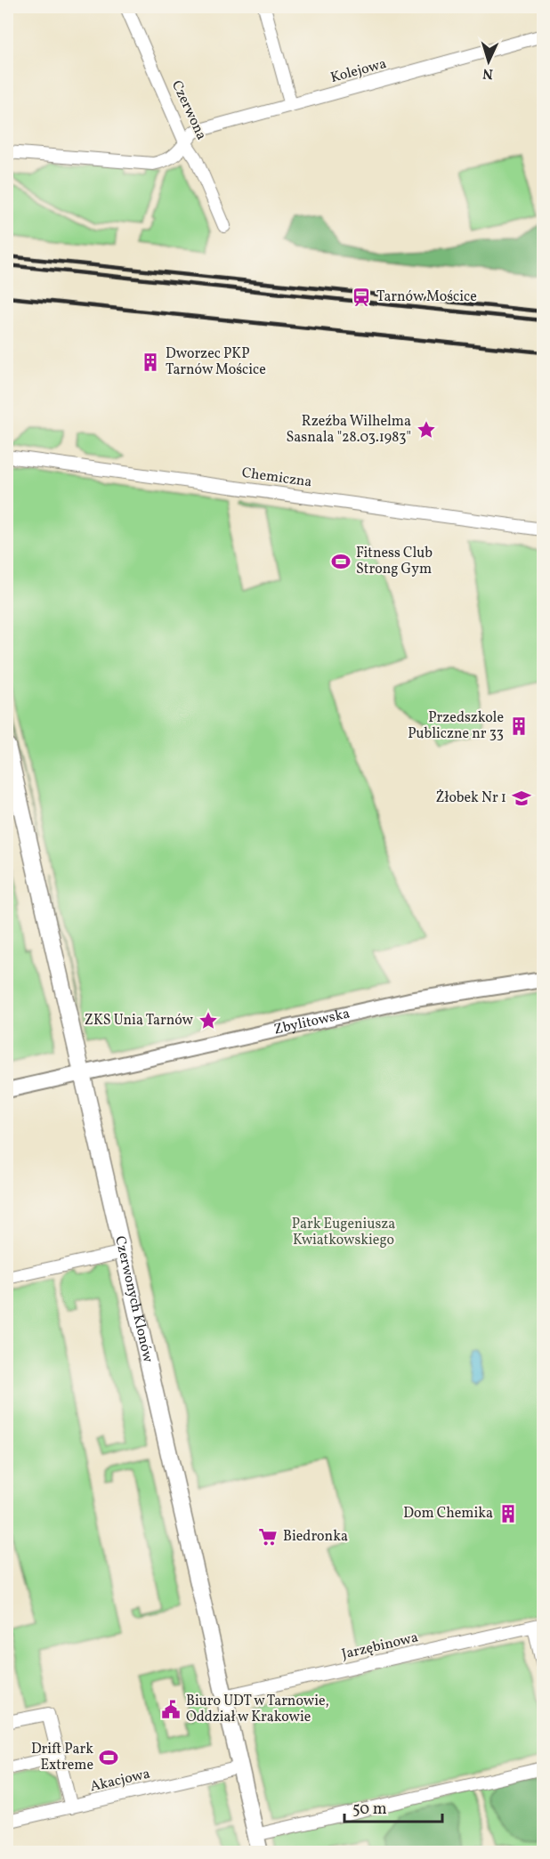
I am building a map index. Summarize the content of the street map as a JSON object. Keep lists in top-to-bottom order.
{
  "streets": {
    "main road": ["Czerwonych Klonów"],
    "street": [
      "Kolejowa",
      "Czerwona",
      "Chemiczna",
      "Zbylitowska",
      "Jarzębinowa",
      "Akacjowa"
    ]
  },
  "crossings": [
    ["Kolejowa", "Czerwona"],
    ["Zbylitowska", "Czerwonych Klonów"],
    ["Czerwonych Klonów", "Jarzębinowa"],
    ["Czerwonych Klonów", "Akacjowa"]
  ],
  "parks": ["Park Eugeniusza Kwiatkowskiego"],
  "places": {
    "station": ["Tarnów Mościce"],
    "building": ["Dworzec PKP Tarnów Mościce", "Przedszkole Publiczne nr 33", "Dom Chemika"],
    "place": ["Rzeźba Wilhelma Sasnala \"28.03.1983\"", "ZKS Unia Tarnów"],
    "sports": ["Fitness Club Strong Gym", "Drift Park Extreme"],
    "school or university": ["Żłobek Nr 1"],
    "supermarket": ["Biedronka"],
    "public building": ["Biuro UDT w Tarnowie, Oddział w Krakowie"]
  },
  "scale_bar": "50 m",
  "north": "bottom"
}
